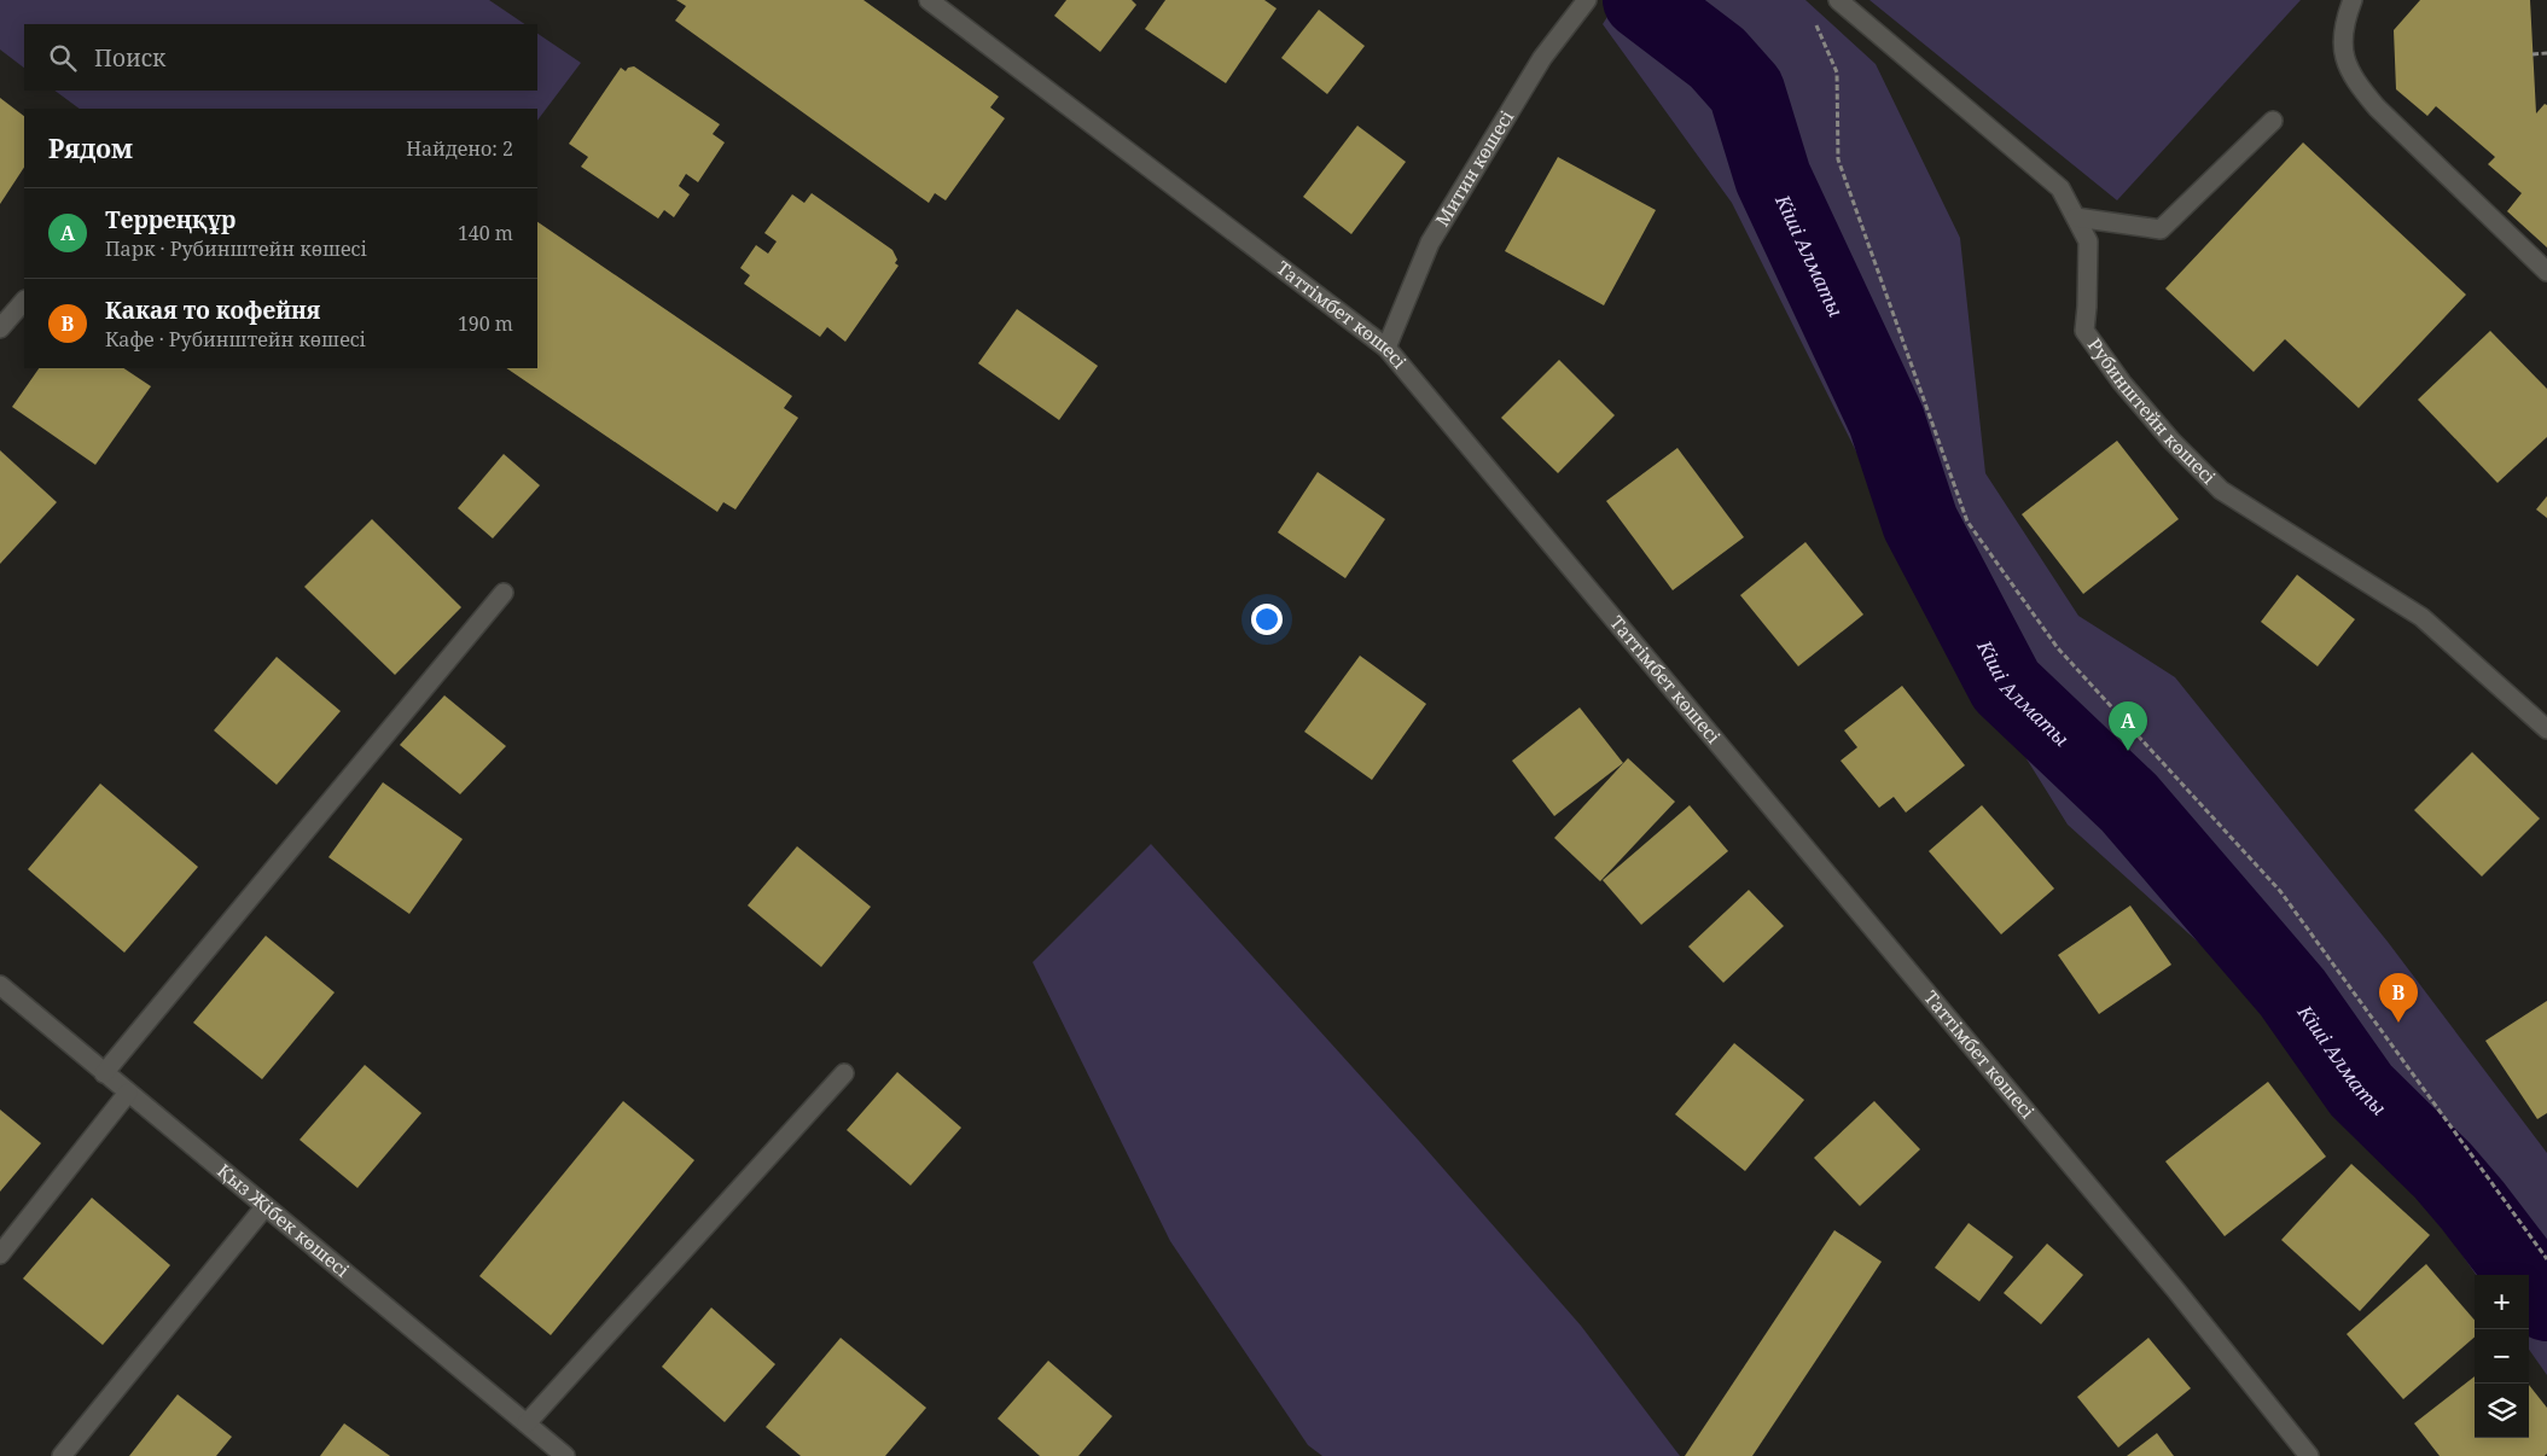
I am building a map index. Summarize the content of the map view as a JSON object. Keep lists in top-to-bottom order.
{
  "streets": {
    "street": [
      "Митин көшесі",
      "Таттімбет көшесі",
      "Рубинштейн көшесі",
      "Қыз Жібек көшесі"
    ]
  },
  "crossings": [
    ["Митин көшесі", "Таттімбет көшесі"]
  ],
  "water": ["Кіші Алматы"],
  "page": {
    "search": "Поиск",
    "heading": ["Рядом", "Найдено: 2"],
    "list": [
      {
        "mark": "A",
        "name": "Терреңқұр",
        "note": "Парк · Рубинштейн көшесі",
        "value": "140 m"
      },
      {
        "mark": "B",
        "name": "Какая то кофейня",
        "note": "Кафе · Рубинштейн көшесі",
        "value": "190 m"
      }
    ],
    "pins": ["A", "B"],
    "map_buttons": ["+", "−"]
  }
}
